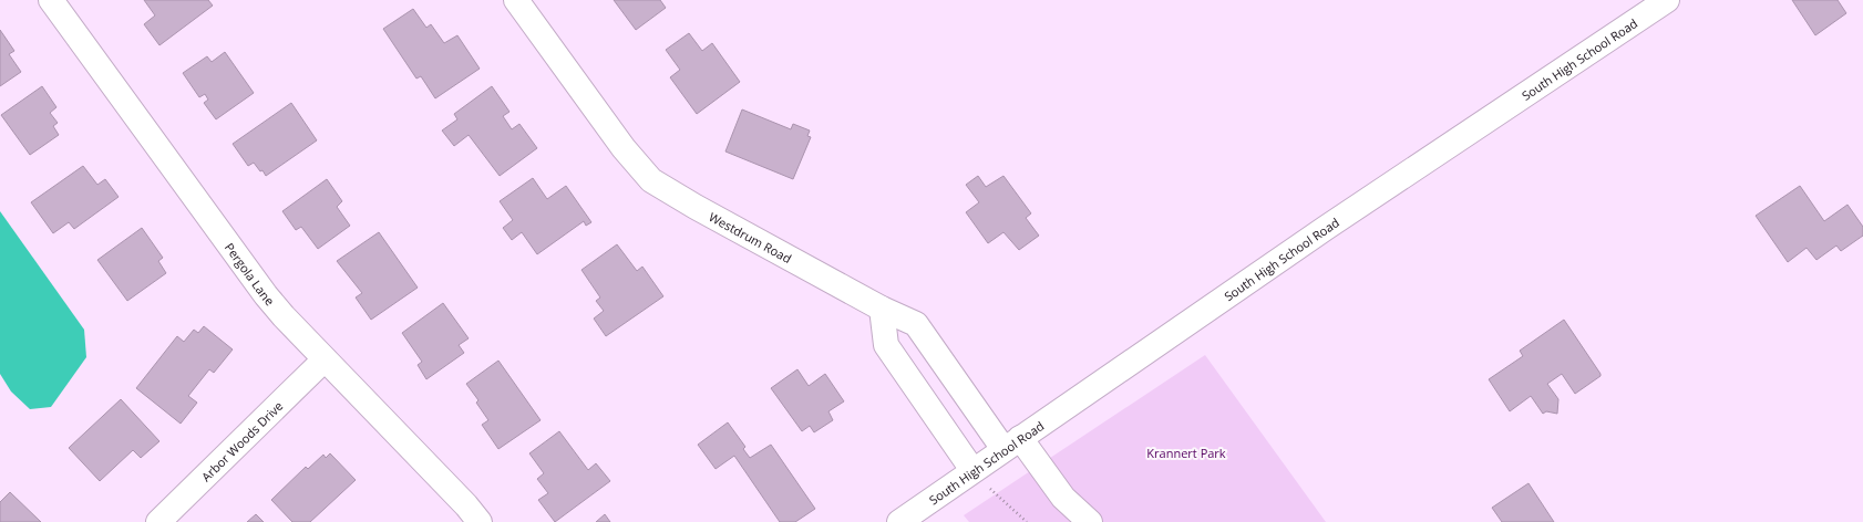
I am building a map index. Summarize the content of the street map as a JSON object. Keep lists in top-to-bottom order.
{
  "streets": {
    "street": [
      "South High School Road",
      "Westdrum Road",
      "Pergola Lane",
      "Arbor Woods Drive"
    ]
  },
  "crossings": [
    ["South High School Road", "Westdrum Road"],
    ["Pergola Lane", "Arbor Woods Drive"]
  ],
  "parks": ["Krannert Park"]
}
